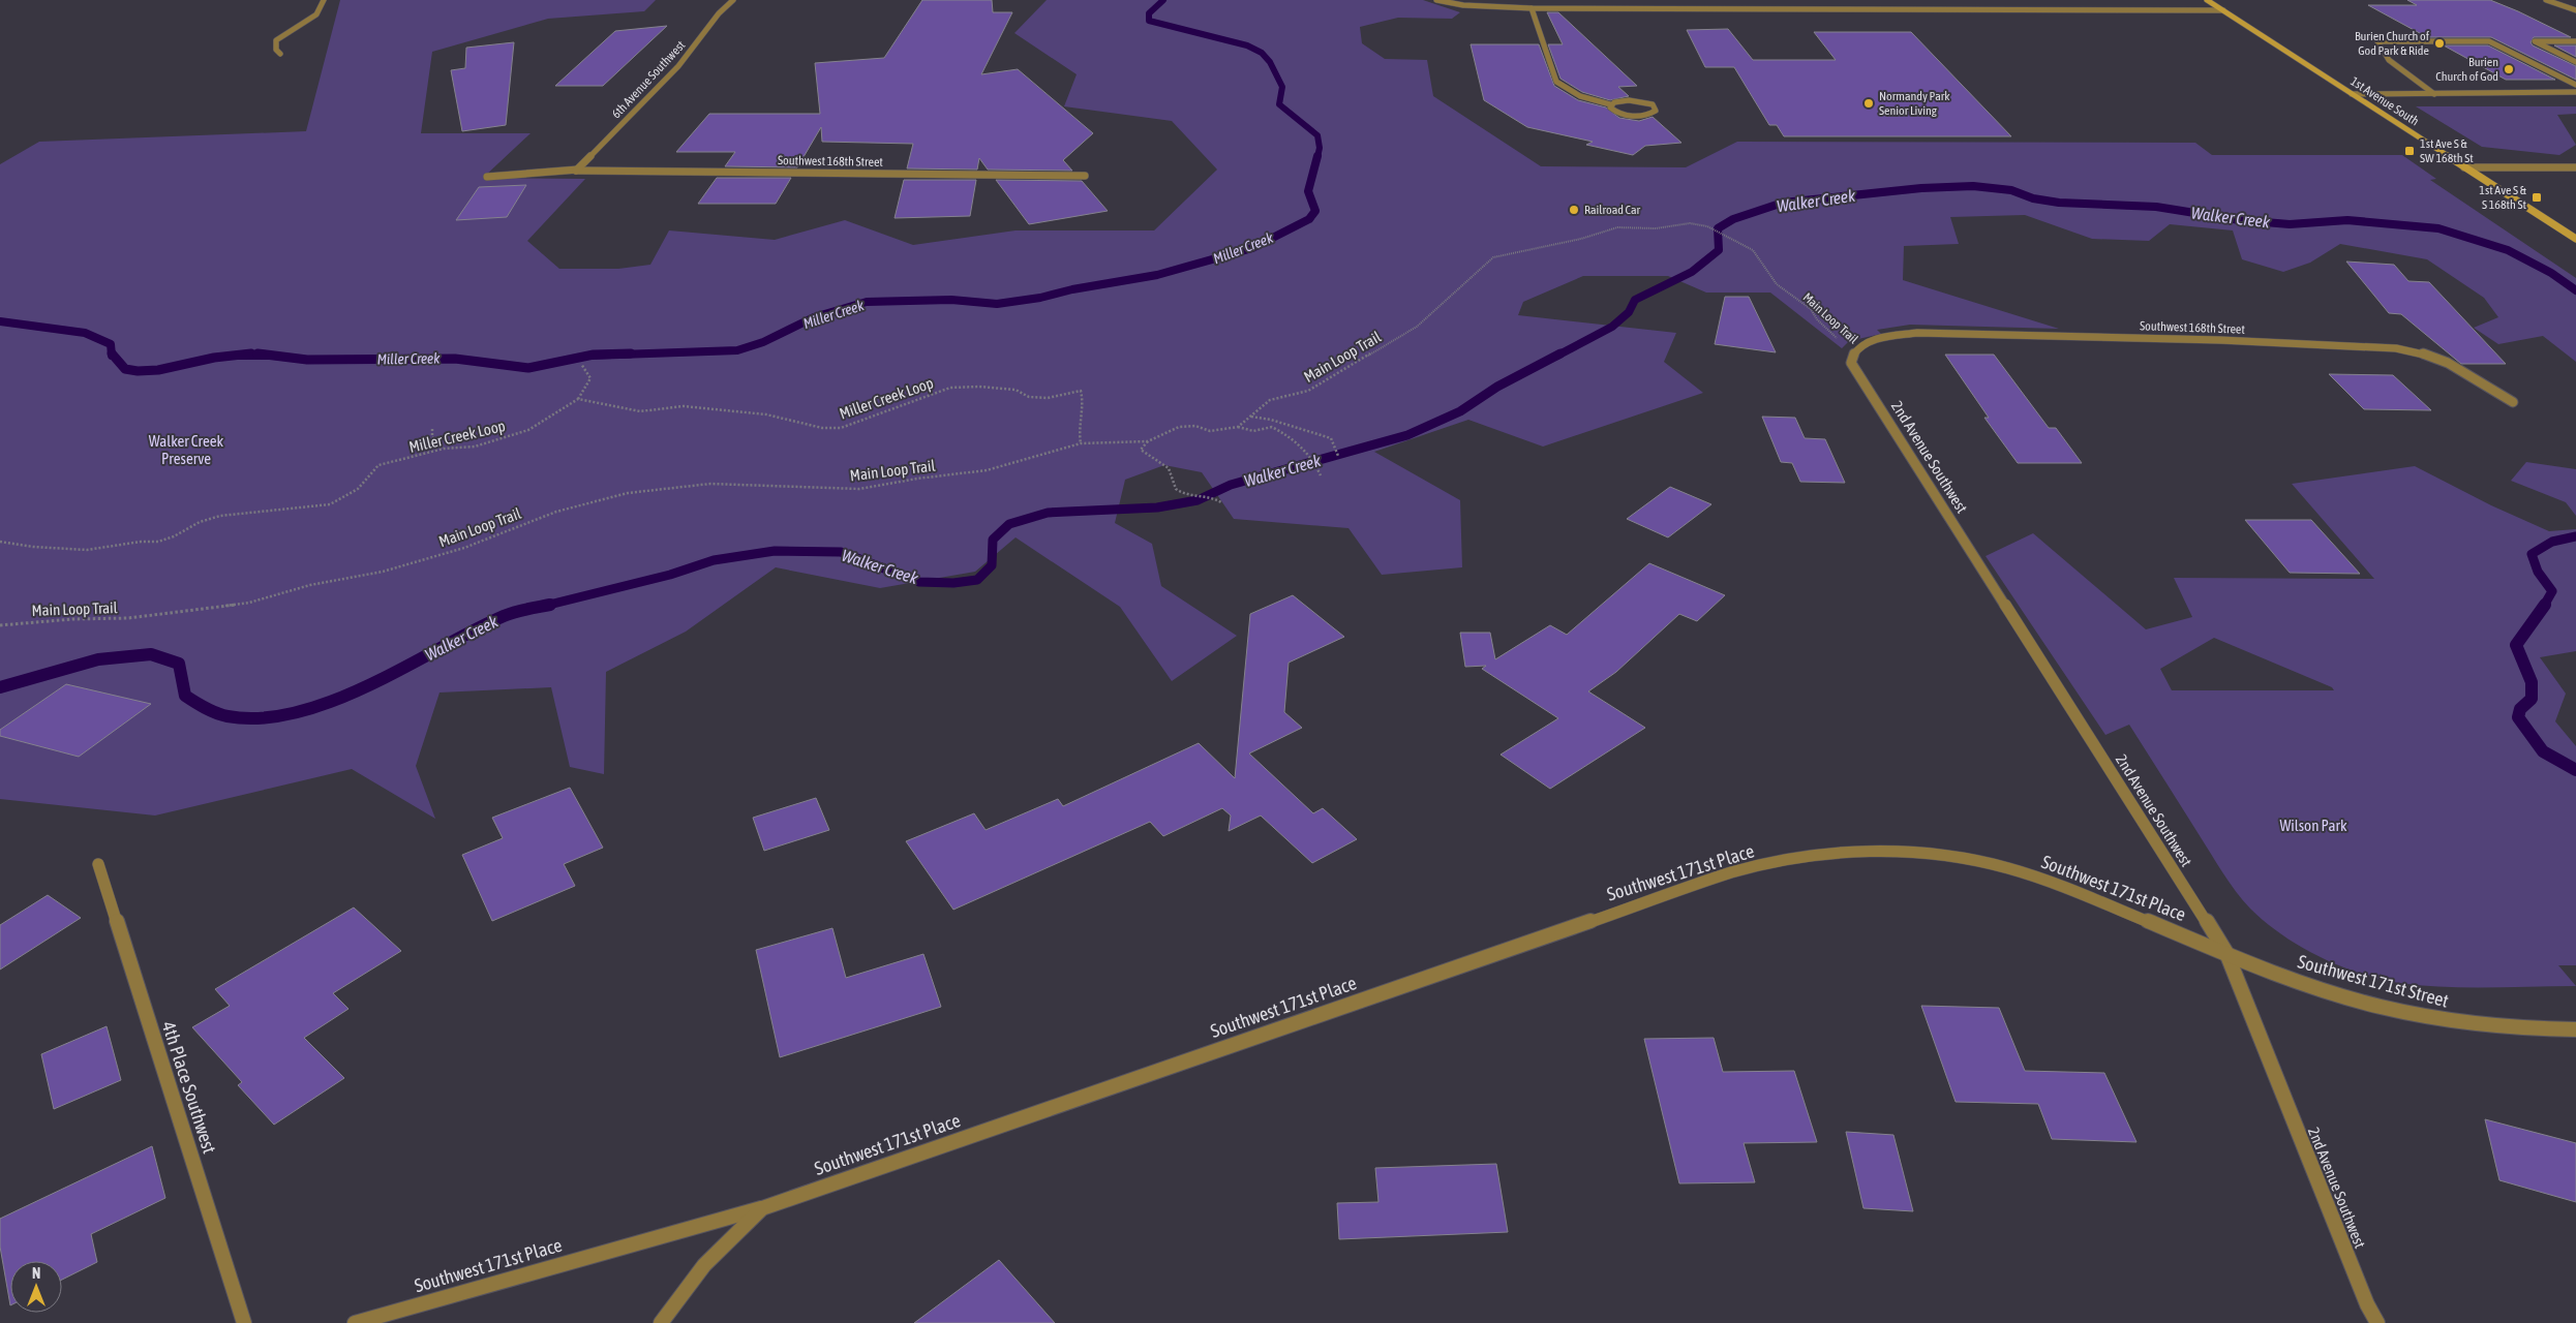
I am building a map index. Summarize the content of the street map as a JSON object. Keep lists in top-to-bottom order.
{
  "streets": {
    "main road": ["1st Avenue South"],
    "street": [
      "6th Avenue Southwest",
      "Southwest 168th Street",
      "2nd Avenue Southwest",
      "Southwest 171st Place",
      "Southwest 171st Street",
      "4th Place Southwest"
    ],
    "path": ["Main Loop Trail", "Miller Creek Loop"]
  },
  "crossings": [
    ["6th Avenue Southwest", "Southwest 168th Street"],
    ["Southwest 168th Street", "Main Loop Trail"],
    ["Southwest 168th Street", "2nd Avenue Southwest"],
    ["Main Loop Trail", "Miller Creek Loop"],
    ["Main Loop Trail", "2nd Avenue Southwest"],
    ["2nd Avenue Southwest", "Southwest 171st Place"],
    ["2nd Avenue Southwest", "Southwest 171st Street"],
    ["Southwest 171st Place", "Southwest 171st Street"]
  ],
  "water": ["Walker Creek", "Miller Creek"],
  "parks": ["Walker Creek Preserve", "Wilson Park"],
  "places": {
    "other": [
      "Burien Church of God Park & Ride",
      "Burien Church of God",
      "Normandy Park Senior Living",
      "Railroad Car"
    ],
    "transit": ["1st Ave S & SW 168th St", "1st Ave S & S 168th St"]
  },
  "north": "top"
}
